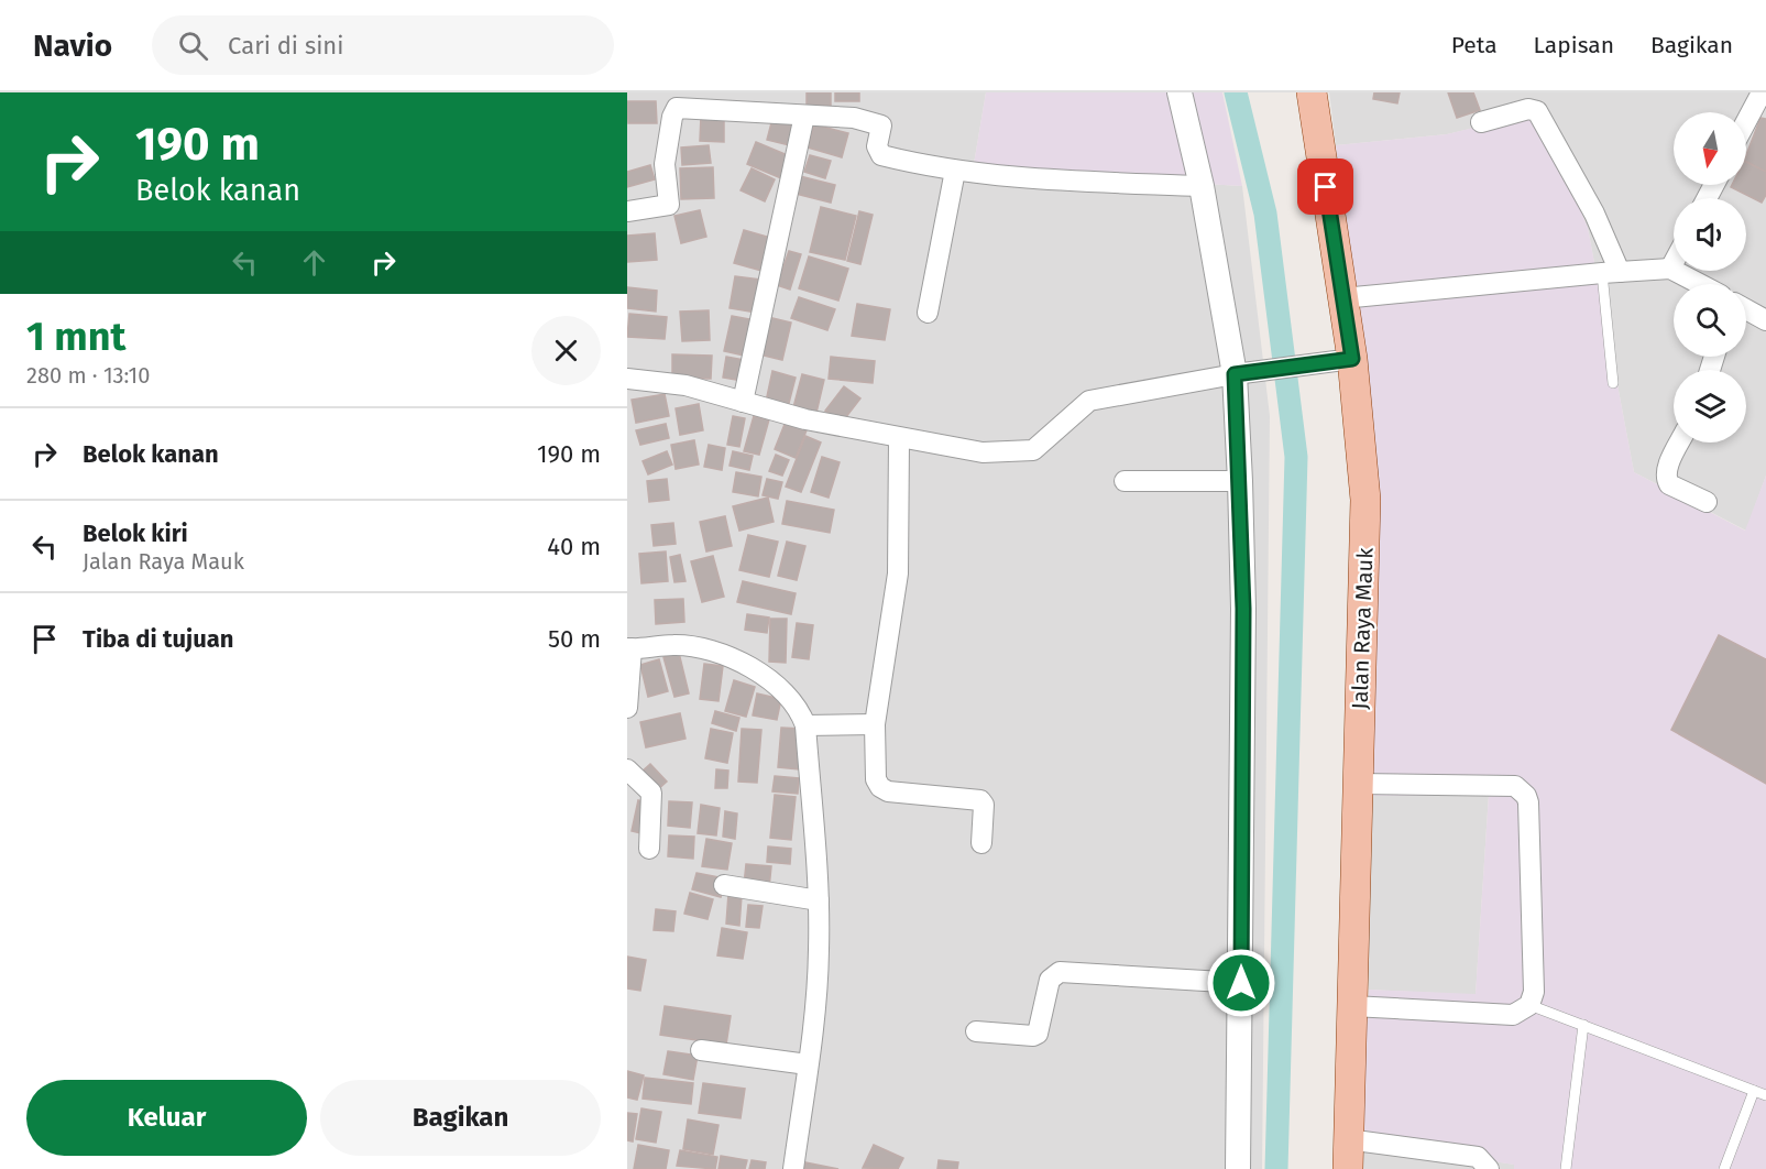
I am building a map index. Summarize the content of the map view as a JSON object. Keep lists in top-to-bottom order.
{
  "streets": {
    "main road": ["Jalan Raya Mauk"]
  },
  "north": "bottom",
  "page": {
    "header": "Navio",
    "search": "Cari di sini",
    "nav": ["Peta", "Lapisan", "Bagikan"],
    "turn": ["190 m", "Belok kanan"],
    "heading": ["1 mnt", "280 m · 13:10"],
    "list": [
      {
        "name": "Belok kanan",
        "value": "190 m"
      },
      {
        "name": "Belok kiri",
        "note": "Jalan Raya Mauk",
        "value": "40 m"
      },
      {
        "name": "Tiba di tujuan",
        "value": "50 m"
      }
    ],
    "buttons": ["Keluar", "Bagikan"]
  }
}
